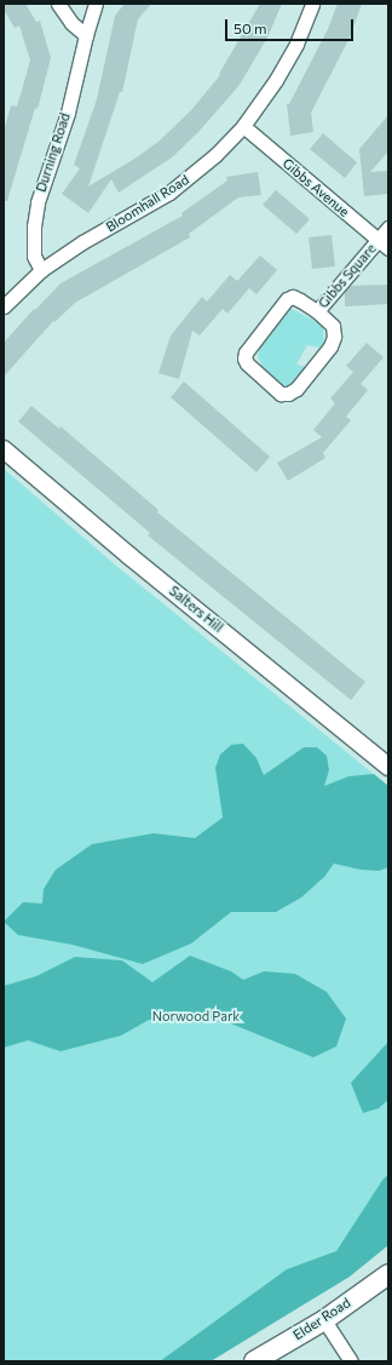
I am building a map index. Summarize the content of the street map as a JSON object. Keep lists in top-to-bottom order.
{
  "streets": {
    "main road": ["Elder Road"],
    "street": [
      "Durning Road",
      "Gibbs Avenue",
      "Bloomhall Road",
      "Gibbs Square",
      "Salters Hill"
    ]
  },
  "crossings": [
    ["Durning Road", "Bloomhall Road"],
    ["Gibbs Avenue", "Bloomhall Road"],
    ["Gibbs Avenue", "Gibbs Square"]
  ],
  "parks": ["Norwood Park"],
  "scale_bar": "50 m"
}
